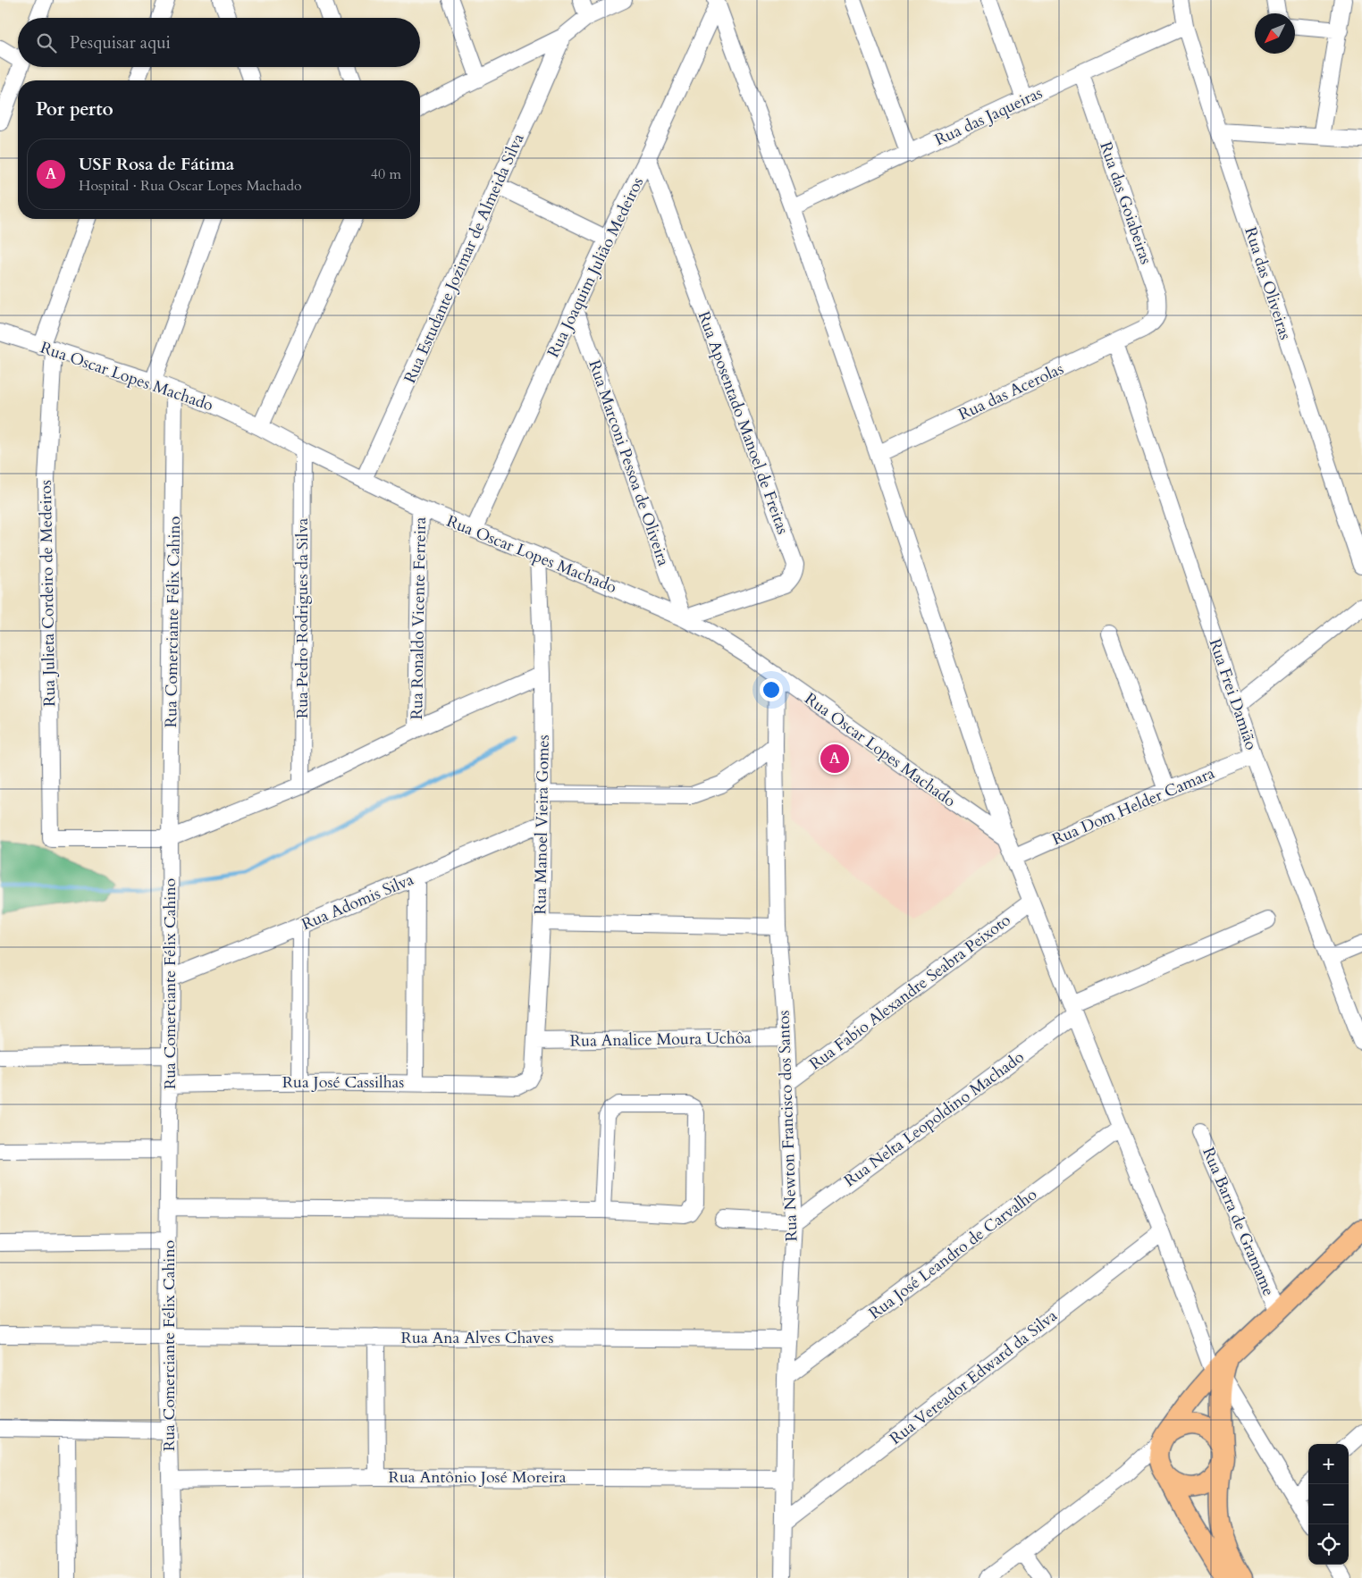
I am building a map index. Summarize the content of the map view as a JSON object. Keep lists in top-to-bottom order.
{
  "streets": {
    "street": [
      "Rua das Jaqueiras",
      "Rua das Goiabeiras",
      "Rua Estudante Jozimar de Almeida Silva",
      "Rua Joaquim Julião Medeiros",
      "Rua das Oliveiras",
      "Rua Oscar Lopes Machado",
      "Rua das Acerolas",
      "Rua Aposentado Manoel de Freitas",
      "Rua Marconi Pessoa de Oliveira",
      "Rua Julieta Cordeiro de Medeiros",
      "Rua Pedro Rodrigues da Silva",
      "Rua Ronaldo Vicente Ferreira",
      "Rua Comerciante Félix Cahino",
      "Rua Frei Damião",
      "Rua Dom Helder Camara",
      "Rua Manoel Vieira Gomes",
      "Rua Adomis Silva",
      "Rua Fabio Alexandre Seabra Peixoto",
      "Rua Analice Moura Uchôa",
      "Rua José Cassilhas",
      "Rua Nelta Leopoldino Machado",
      "Rua Newton Francisco dos Santos",
      "Rua Barra de Gramame",
      "Rua José Leandro de Carvalho",
      "Rua Ana Alves Chaves",
      "Rua Vereador Edward da Silva",
      "Rua Antônio José Moreira"
    ]
  },
  "crossings": [
    ["Rua das Jaqueiras", "Rua das Goiabeiras"],
    ["Rua das Jaqueiras", "Rua das Oliveiras"],
    ["Rua das Goiabeiras", "Rua das Acerolas"],
    ["Rua Estudante Jozimar de Almeida Silva", "Rua Oscar Lopes Machado"],
    ["Rua Joaquim Julião Medeiros", "Rua Oscar Lopes Machado"],
    ["Rua Joaquim Julião Medeiros", "Rua Aposentado Manoel de Freitas"],
    ["Rua Joaquim Julião Medeiros", "Rua Marconi Pessoa de Oliveira"],
    ["Rua Oscar Lopes Machado", "Rua Aposentado Manoel de Freitas"],
    ["Rua Oscar Lopes Machado", "Rua Marconi Pessoa de Oliveira"],
    ["Rua Oscar Lopes Machado", "Rua Julieta Cordeiro de Medeiros"],
    ["Rua Oscar Lopes Machado", "Rua Pedro Rodrigues da Silva"],
    ["Rua Oscar Lopes Machado", "Rua Ronaldo Vicente Ferreira"],
    ["Rua Oscar Lopes Machado", "Rua Comerciante Félix Cahino"],
    ["Rua Oscar Lopes Machado", "Rua Manoel Vieira Gomes"],
    ["Rua Oscar Lopes Machado", "Rua Newton Francisco dos Santos"],
    ["Rua das Acerolas", "Rua Frei Damião"],
    ["Rua Aposentado Manoel de Freitas", "Rua Marconi Pessoa de Oliveira"],
    ["Rua Julieta Cordeiro de Medeiros", "Rua Comerciante Félix Cahino"],
    ["Rua Comerciante Félix Cahino", "Rua Adomis Silva"],
    ["Rua Comerciante Félix Cahino", "Rua José Cassilhas"],
    ["Rua Comerciante Félix Cahino", "Rua Ana Alves Chaves"],
    ["Rua Comerciante Félix Cahino", "Rua Antônio José Moreira"],
    ["Rua Frei Damião", "Rua Dom Helder Camara"],
    ["Rua Manoel Vieira Gomes", "Rua Adomis Silva"],
    ["Rua Manoel Vieira Gomes", "Rua Analice Moura Uchôa"],
    ["Rua Manoel Vieira Gomes", "Rua José Cassilhas"],
    ["Rua Fabio Alexandre Seabra Peixoto", "Rua Newton Francisco dos Santos"],
    ["Rua Analice Moura Uchôa", "Rua Newton Francisco dos Santos"],
    ["Rua Nelta Leopoldino Machado", "Rua Newton Francisco dos Santos"],
    ["Rua Newton Francisco dos Santos", "Rua José Leandro de Carvalho"],
    ["Rua Newton Francisco dos Santos", "Rua Ana Alves Chaves"],
    ["Rua Newton Francisco dos Santos", "Rua Vereador Edward da Silva"],
    ["Rua Newton Francisco dos Santos", "Rua Antônio José Moreira"]
  ],
  "north": "bottom left",
  "page": {
    "search": "Pesquisar aqui",
    "heading": "Por perto",
    "list": [
      {
        "mark": "A",
        "name": "USF Rosa de Fátima",
        "note": "Hospital · Rua Oscar Lopes Machado",
        "value": "40 m"
      }
    ],
    "pins": "A",
    "map_buttons": ["+", "−"]
  }
}
